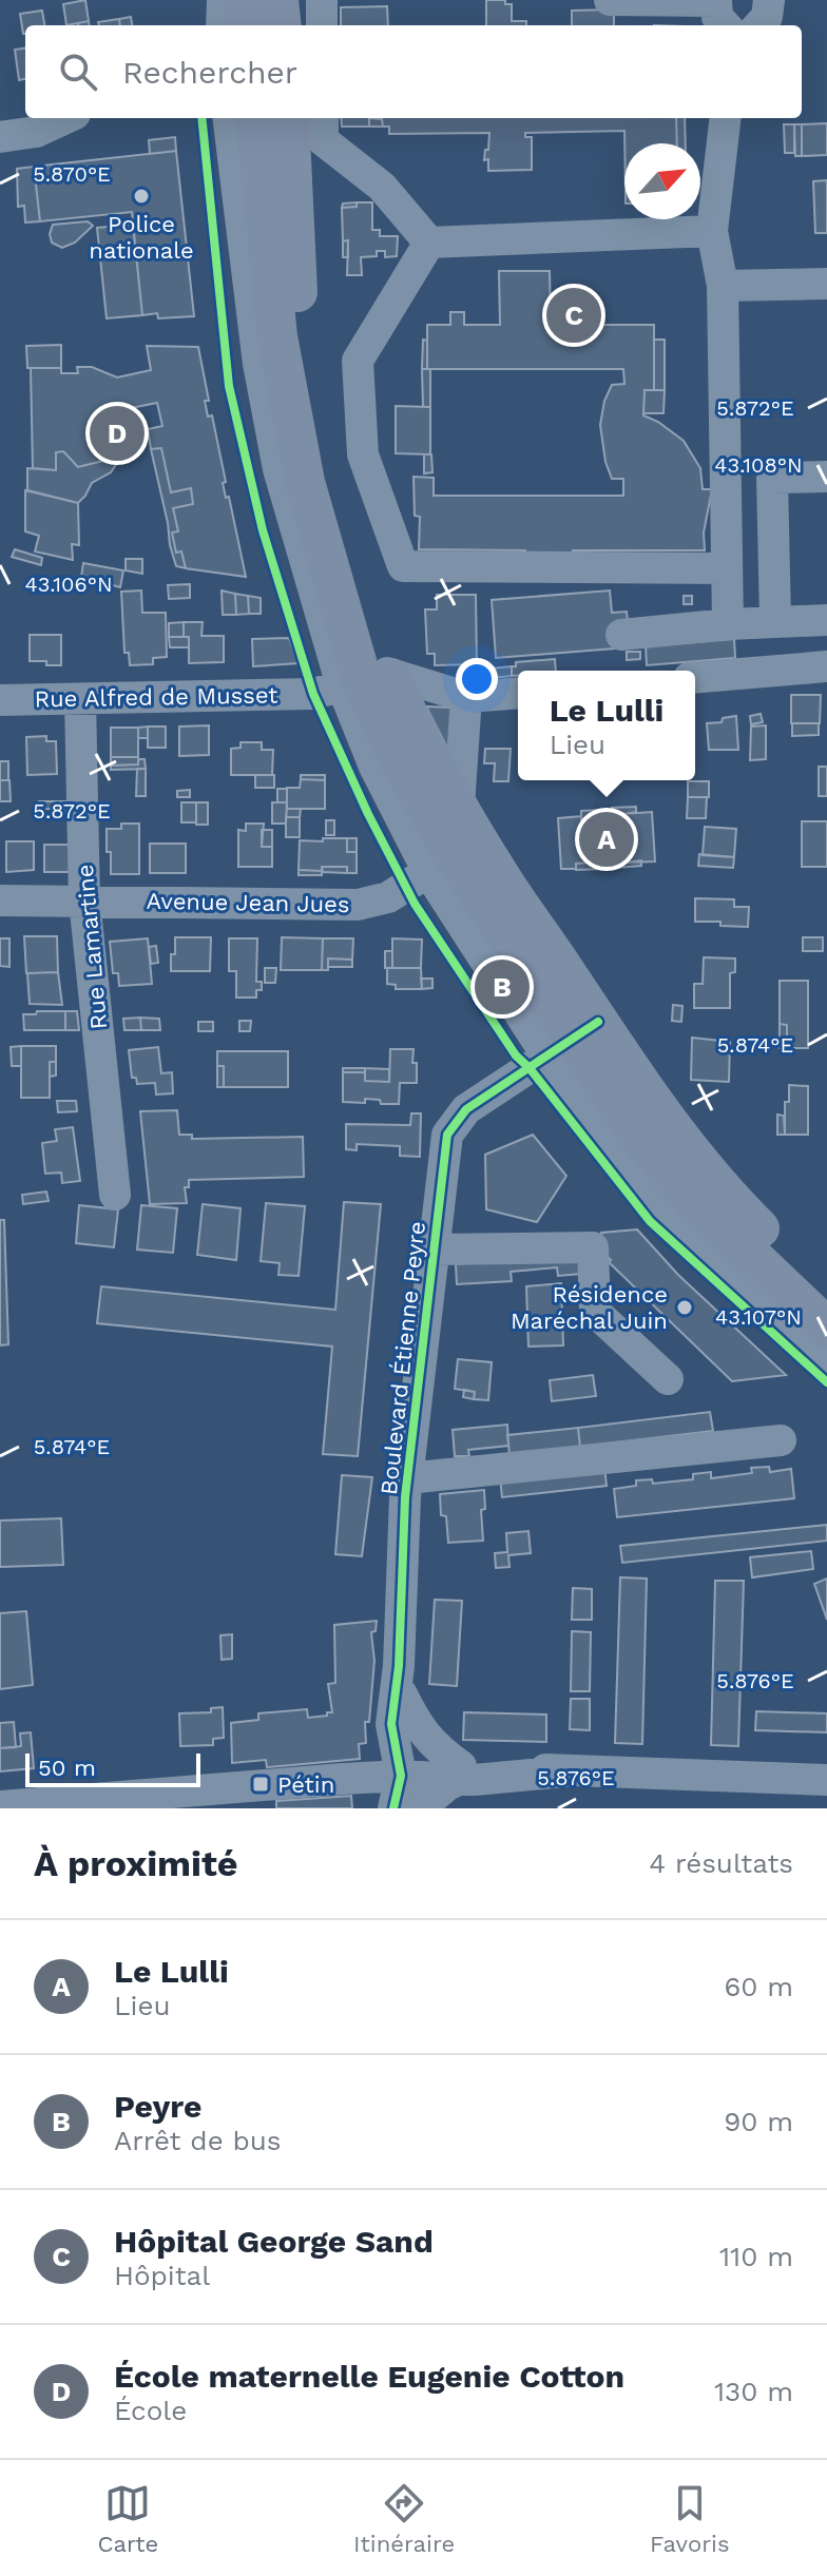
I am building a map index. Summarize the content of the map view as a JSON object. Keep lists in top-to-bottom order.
{
  "streets": {
    "street": [
      "Rue Alfred de Musset",
      "Avenue Jean Jues",
      "Rue Lamartine",
      "Boulevard Étienne Peyre"
    ]
  },
  "crossings": [
    ["Rue Alfred de Musset", "Rue Lamartine"],
    ["Avenue Jean Jues", "Rue Lamartine"]
  ],
  "places": {
    "other": ["Police nationale", "Résidence Maréchal Juin"],
    "transit": ["Pétin"]
  },
  "scale_bar": "50 m",
  "north": "top right",
  "page": {
    "search": "Rechercher",
    "pins": [
      "C",
      "D",
      "A",
      "B"
    ],
    "popup": ["Le Lulli", "Lieu"],
    "scale": "50 m",
    "heading": ["À proximité", "4 résultats"],
    "list": [
      {
        "mark": "A",
        "name": "Le Lulli",
        "note": "Lieu",
        "value": "60 m"
      },
      {
        "mark": "B",
        "name": "Peyre",
        "note": "Arrêt de bus",
        "value": "90 m"
      },
      {
        "mark": "C",
        "name": "Hôpital George Sand",
        "note": "Hôpital",
        "value": "110 m"
      },
      {
        "mark": "D",
        "name": "École maternelle Eugenie Cotton",
        "note": "École",
        "value": "130 m"
      }
    ],
    "nav": ["Carte", "Itinéraire", "Favoris"]
  },
  "coordinates": [
    "5.870°E",
    "5.872°E",
    "43.108°N",
    "43.106°N",
    "5.874°E",
    "43.107°N",
    "5.876°E"
  ]
}
